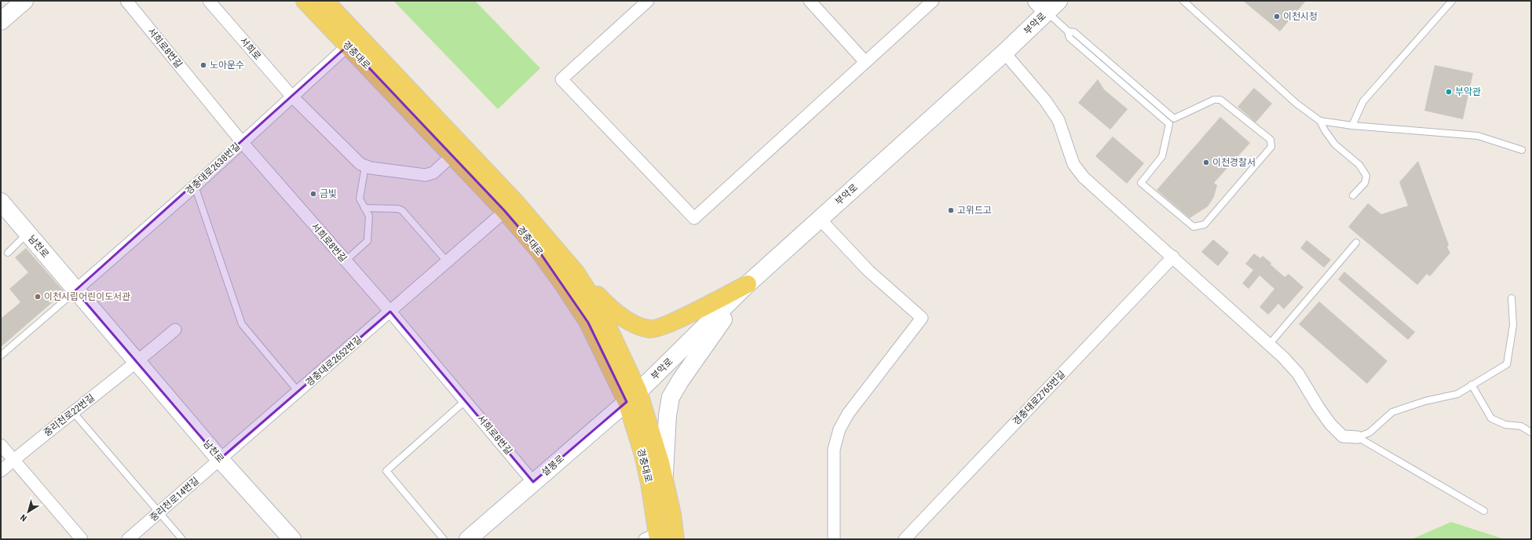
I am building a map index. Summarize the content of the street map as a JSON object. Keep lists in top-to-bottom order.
{
  "streets": {
    "main road": ["경충대로"],
    "street": [
      "부악로",
      "서희로8번길",
      "서희로",
      "경충대로2638번길",
      "남천로",
      "경충대로2652번길",
      "경충대로2765번길",
      "중리천로22번길",
      "설봉로",
      "중리천로14번길"
    ]
  },
  "crossings": [
    ["부악로", "경충대로"],
    ["부악로", "설봉로"],
    ["서희로8번길", "경충대로2638번길"],
    ["서희로8번길", "경충대로2652번길"],
    ["서희로8번길", "설봉로"],
    ["서희로", "경충대로2638번길"],
    ["경충대로", "경충대로2638번길"],
    ["경충대로", "경충대로2652번길"],
    ["경충대로", "설봉로"],
    ["경충대로2638번길", "남천로"],
    ["남천로", "경충대로2652번길"],
    ["남천로", "중리천로22번길"],
    ["남천로", "중리천로14번길"],
    ["경충대로2652번길", "중리천로14번길"]
  ],
  "places": [
    "이천시청",
    "노아운수",
    "부악관",
    "이천경찰서",
    "금빛",
    "고위드고",
    "이천시립어린이도서관"
  ],
  "north": "bottom left"
}
